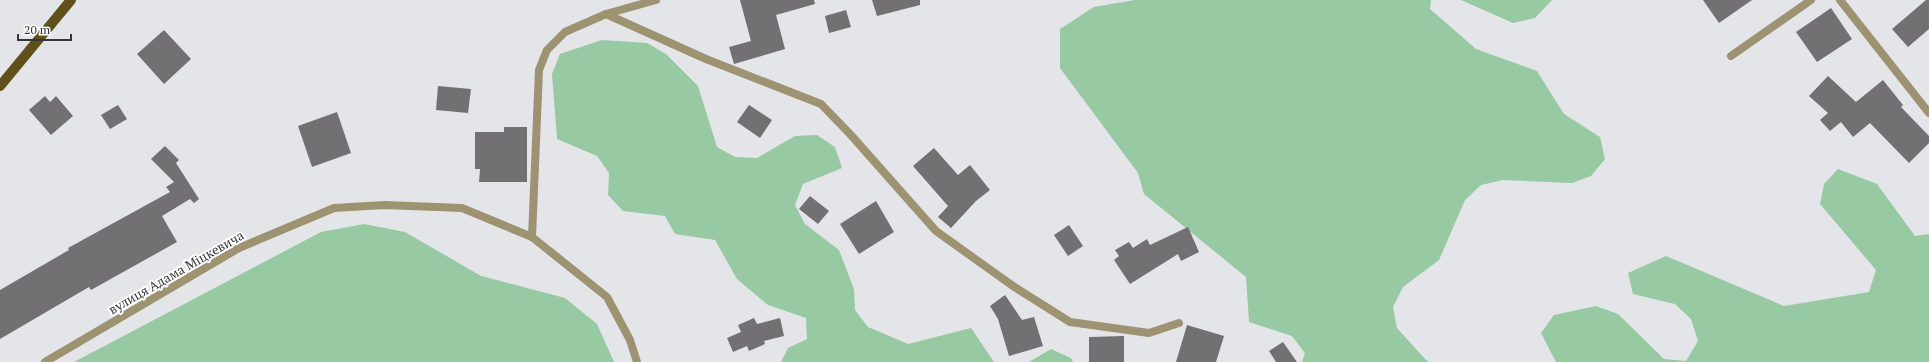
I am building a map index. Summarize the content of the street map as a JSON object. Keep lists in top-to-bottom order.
{
  "streets": {
    "street": ["вулиця Адама Міцкевича"]
  },
  "scale_bar": "20 m"
}
